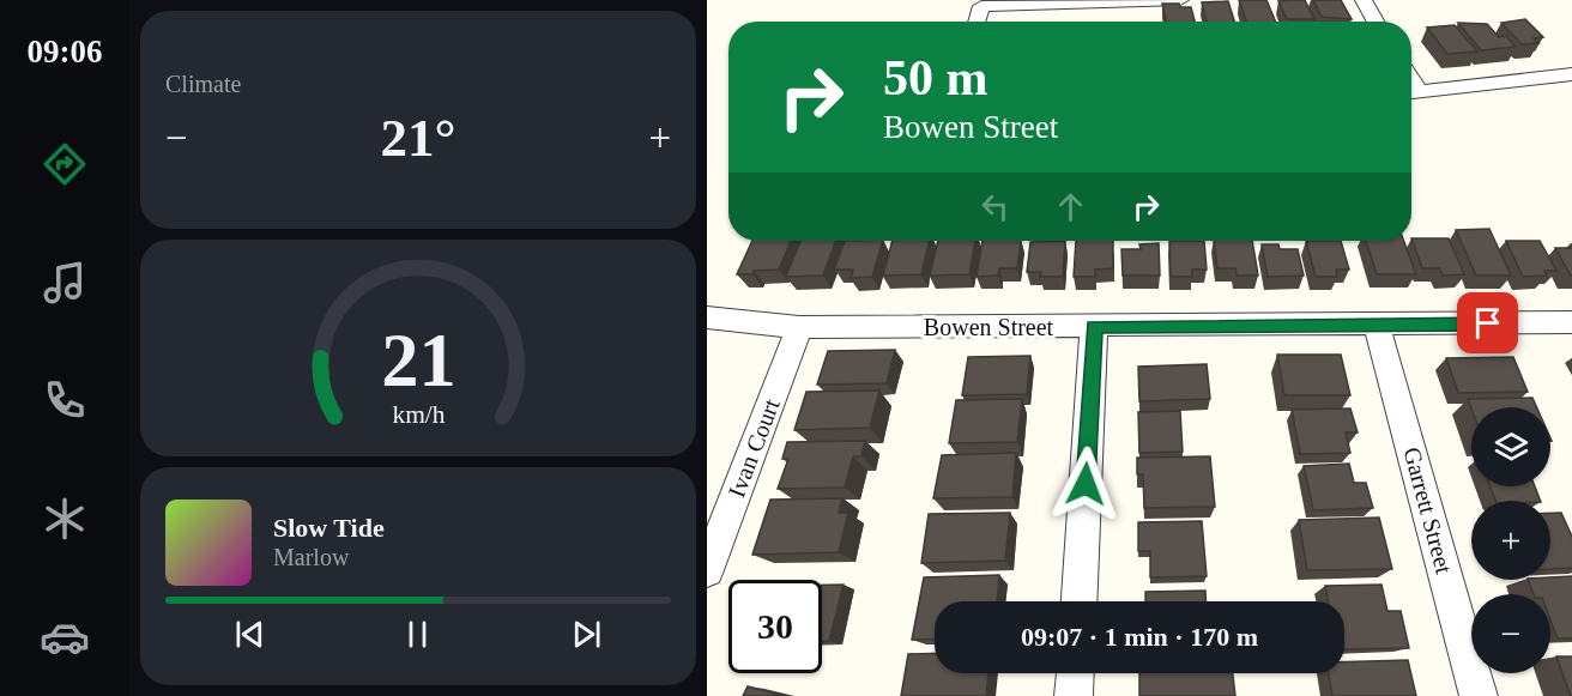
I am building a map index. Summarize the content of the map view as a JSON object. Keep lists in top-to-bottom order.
{
  "streets": {
    "street": ["Bowen Street", "Ivan Court", "Garrett Street"]
  },
  "crossings": [
    ["Bowen Street", "Ivan Court"],
    ["Bowen Street", "Garrett Street"]
  ],
  "page": {
    "tabs": "09:06",
    "tile": "Climate",
    "turn": ["50 m", "Bowen Street"],
    "heat": ["−", "21°", "+"],
    "map_buttons": ["+", "−"],
    "song": ["Slow Tide", "Marlow"],
    "limit": "30",
    "trip": "09:07 · 1 min · 170 m",
    "gauge": ["21", "km/h"]
  }
}
